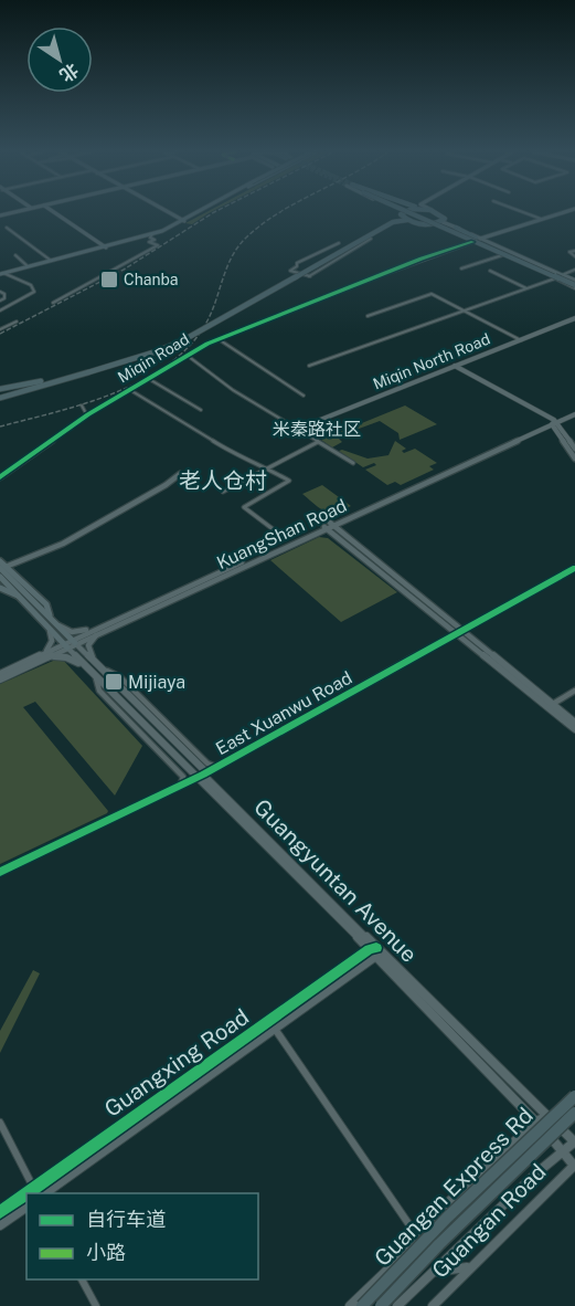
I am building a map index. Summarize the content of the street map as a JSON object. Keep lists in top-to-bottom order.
{
  "streets": {
    "highway": ["Guangan Express Rd"],
    "main road": [
      "Miqin Road",
      "Miqin North Road",
      "KuangShan Road",
      "East Xuanwu Road",
      "Guangyuntan Avenue",
      "Guangxing Road",
      "Guangan Road"
    ]
  },
  "crossings": [
    ["KuangShan Road", "Guangyuntan Avenue"],
    ["East Xuanwu Road", "Guangyuntan Avenue"],
    ["Guangyuntan Avenue", "Guangxing Road"],
    ["Guangyuntan Avenue", "Guangan Road"]
  ],
  "districts": ["米秦路社区", "老人仓村"],
  "places": {
    "transit": ["Chanba", "Mijiaya"]
  },
  "legend": ["自行车道", "小路"],
  "north": "bottom right"
}
